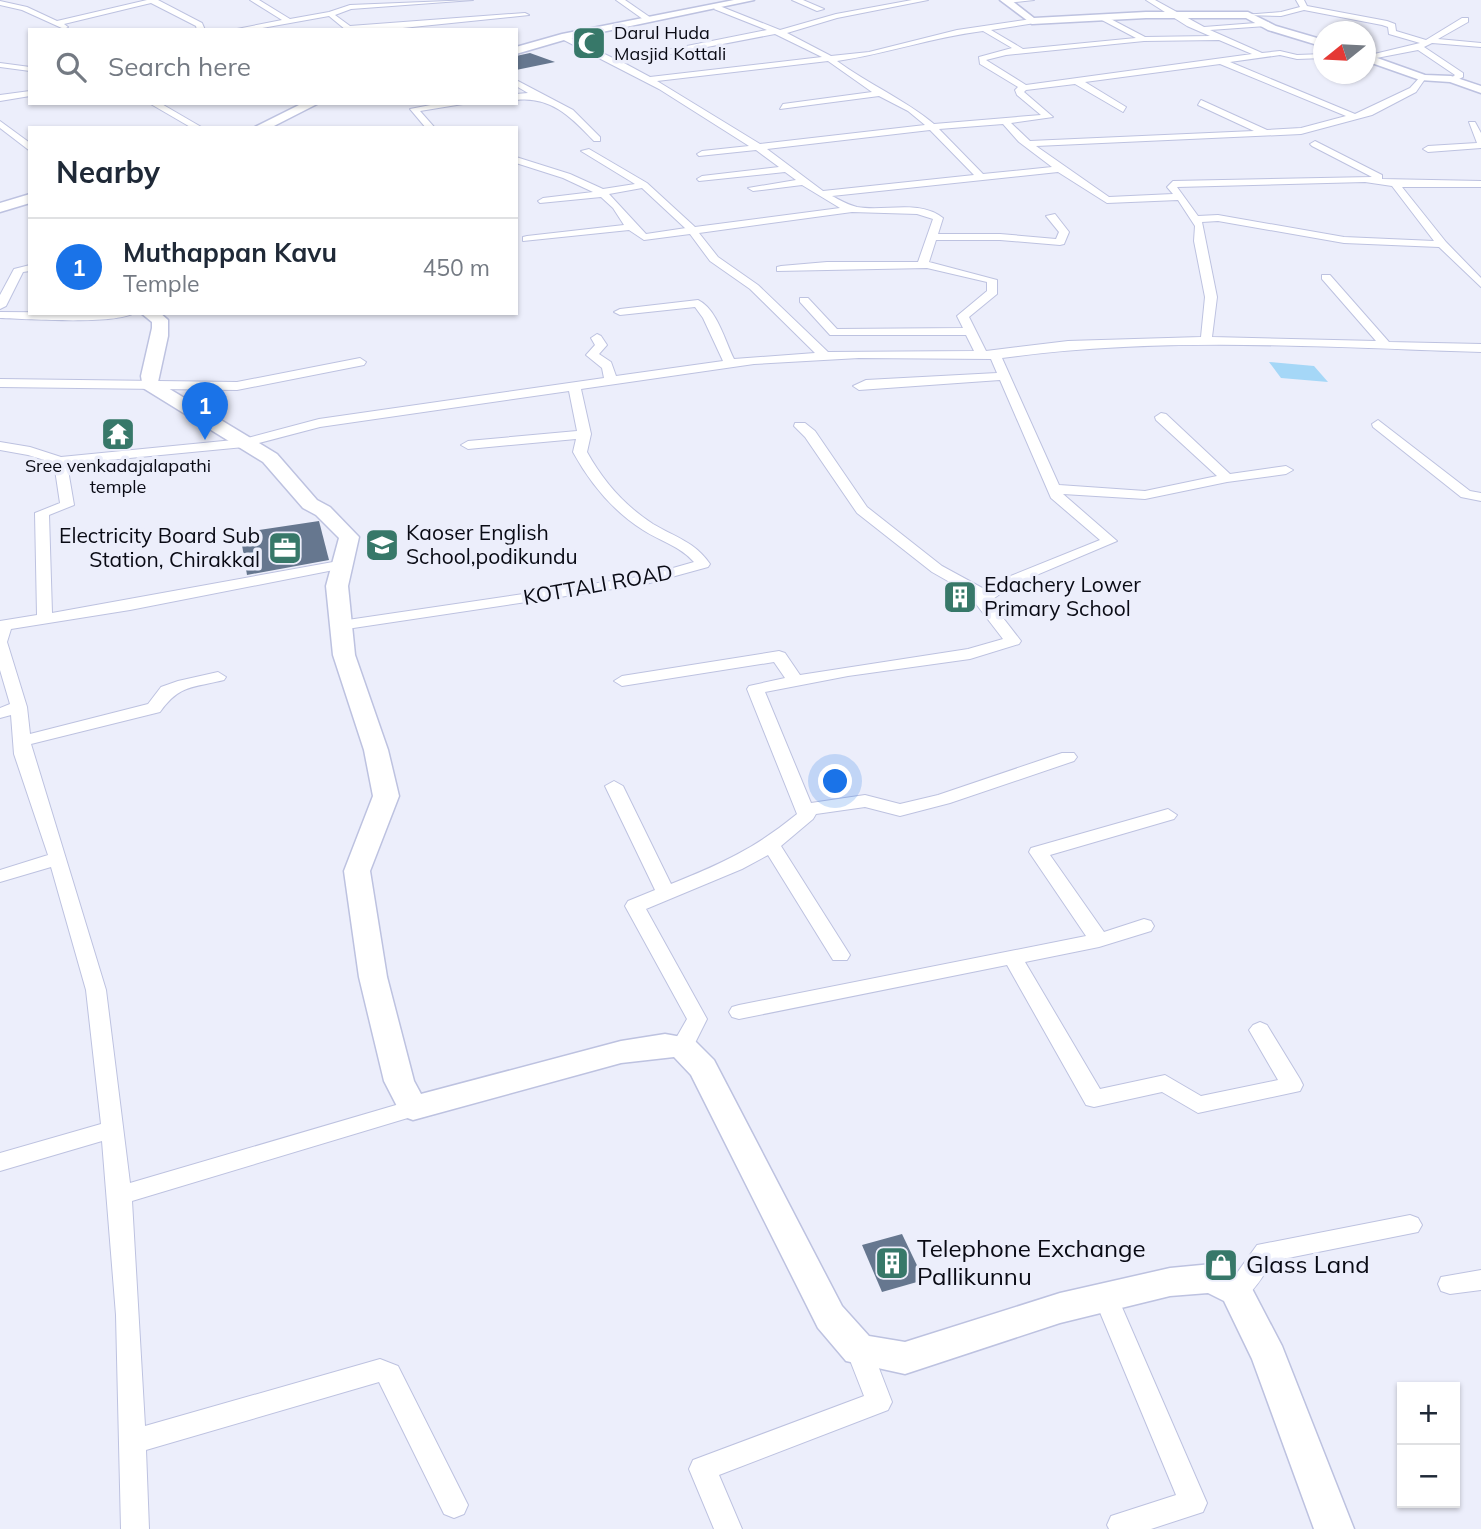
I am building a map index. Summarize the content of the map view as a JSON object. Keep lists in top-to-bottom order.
{
  "streets": {
    "street": ["KOTTALI ROAD"]
  },
  "places": {
    "mosque": ["Darul Huda Masjid Kottali"],
    "temple": ["Sree venkadajalapathi temple"],
    "school or university": ["Kaoser English School,podikundu"],
    "office": ["Electricity Board Sub Station, Chirakkal"],
    "building": ["Edachery Lower Primary School", "Telephone Exchange Pallikunnu"],
    "shop": ["Glass Land"]
  },
  "north": "left",
  "page": {
    "search": "Search here",
    "heading": "Nearby",
    "list": [
      {
        "mark": "1",
        "name": "Muthappan Kavu",
        "note": "Temple",
        "value": "450 m"
      }
    ],
    "pins": "1",
    "map_buttons": ["+", "−"]
  }
}
